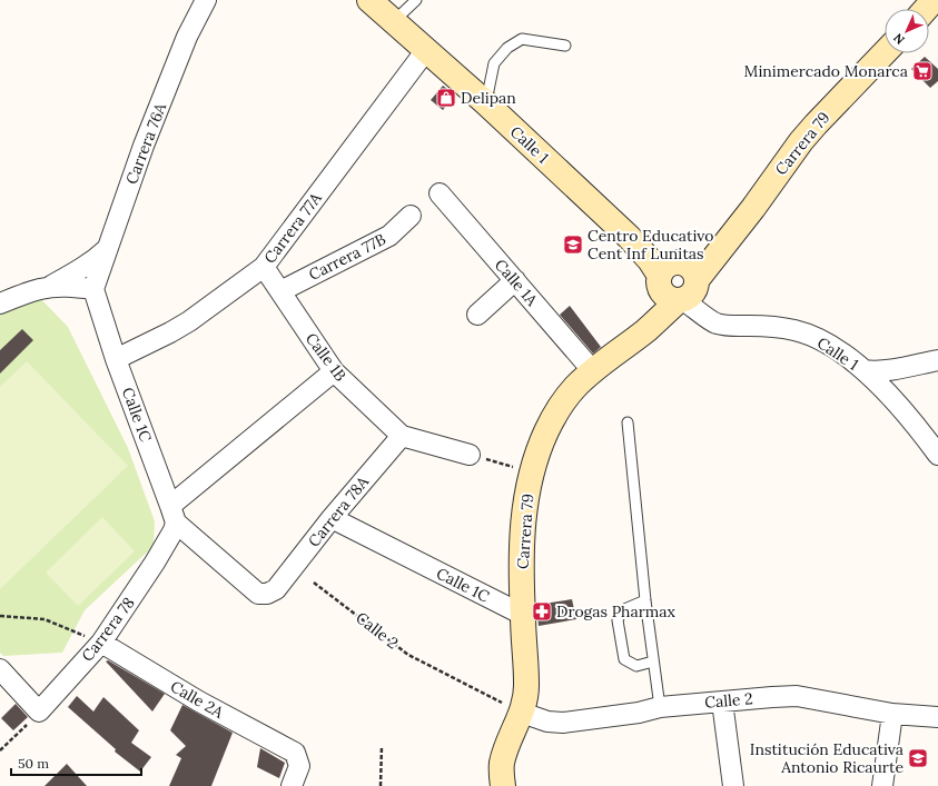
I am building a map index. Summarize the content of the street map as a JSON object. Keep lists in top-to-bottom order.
{
  "streets": {
    "main road": ["Carrera 79", "Calle 1"],
    "street": [
      "Carrera 76A",
      "Carrera 77A",
      "Carrera 77B",
      "Calle 1A",
      "Calle 1B",
      "Calle 1C",
      "Carrera 78A",
      "Carrera 78",
      "Calle 2",
      "Calle 2A"
    ]
  },
  "crossings": [
    ["Carrera 76A", "Calle 1C"],
    ["Carrera 79", "Calle 1"],
    ["Carrera 79", "Calle 1A"],
    ["Carrera 79", "Calle 1C"],
    ["Carrera 79", "Calle 2"],
    ["Calle 1", "Carrera 77A"],
    ["Carrera 77A", "Calle 1B"],
    ["Carrera 77A", "Calle 1C"],
    ["Carrera 77B", "Calle 1B"],
    ["Calle 1B", "Carrera 78A"],
    ["Calle 1B", "Carrera 78"],
    ["Calle 1C", "Carrera 78A"],
    ["Calle 1C", "Carrera 78"],
    ["Carrera 78A", "Carrera 78"],
    ["Carrera 78", "Calle 2A"]
  ],
  "places": {
    "supermarket": ["Minimercado Monarca"],
    "shop": ["Delipan"],
    "school or university": ["Centro Educativo Cent Inf Lunitas", "Institución Educativa Antonio Ricaurte"],
    "pharmacy": ["Drogas Pharmax"]
  },
  "scale_bar": "50 m",
  "north": "bottom left"
}
